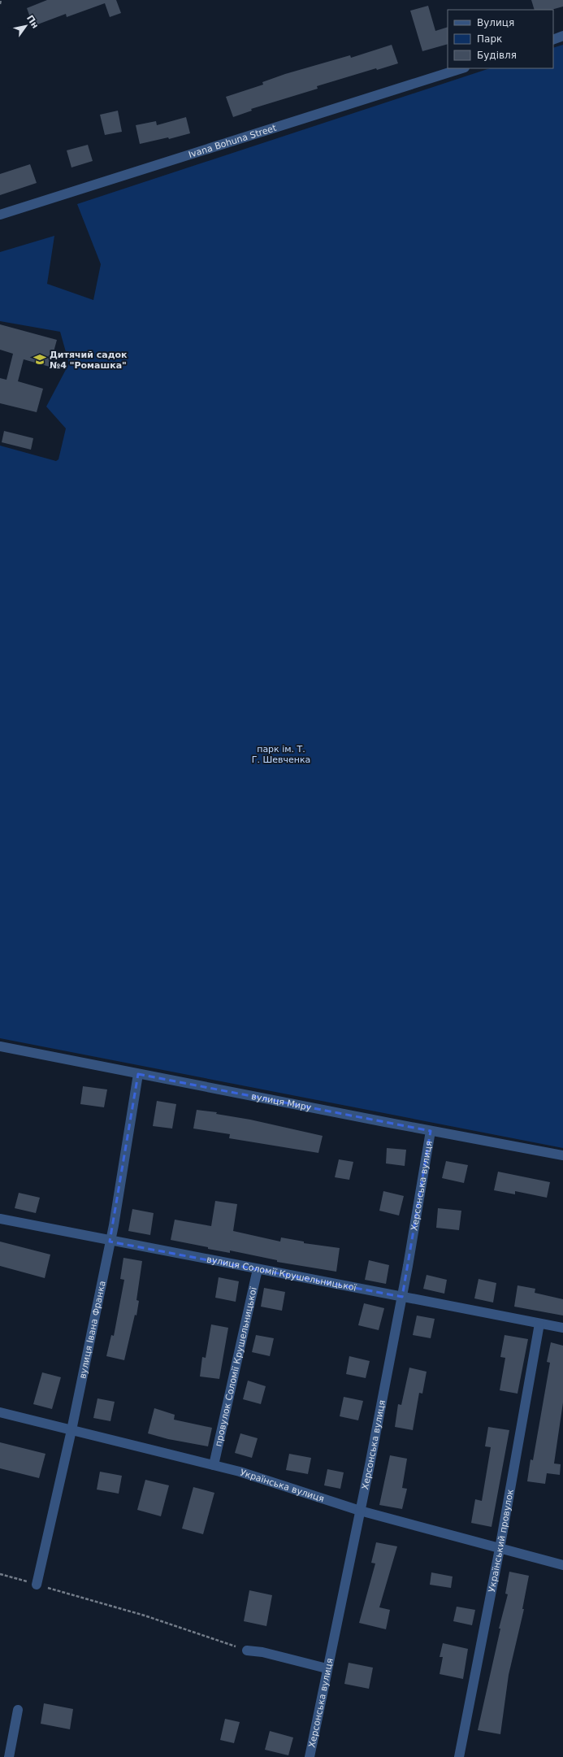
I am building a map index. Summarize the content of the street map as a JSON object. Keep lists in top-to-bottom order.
{
  "streets": {
    "street": [
      "Ivana Bohuna Street",
      "вулиця Миру",
      "Херсонська вулиця",
      "вулиця Соломії Крушельницької",
      "вулиця Івана Франка",
      "провулок Соломії Крушельницької",
      "Українська вулиця",
      "Український провулок"
    ]
  },
  "crossings": [
    ["вулиця Миру", "Херсонська вулиця"],
    ["вулиця Миру", "вулиця Івана Франка"],
    ["Херсонська вулиця", "вулиця Соломії Крушельницької"],
    ["Херсонська вулиця", "Українська вулиця"],
    ["вулиця Соломії Крушельницької", "вулиця Івана Франка"],
    ["вулиця Соломії Крушельницької", "провулок Соломії Крушельницької"],
    ["вулиця Соломії Крушельницької", "Український провулок"],
    ["вулиця Івана Франка", "Українська вулиця"],
    ["провулок Соломії Крушельницької", "Українська вулиця"],
    ["Українська вулиця", "Український провулок"]
  ],
  "parks": ["парк ім. Т. Г. Шевченка"],
  "places": {
    "school or university": ["Дитячий садок №4 \"Ромашка\""]
  },
  "legend": ["Вулиця", "Парк", "Будівля"],
  "north": "top right"
}
